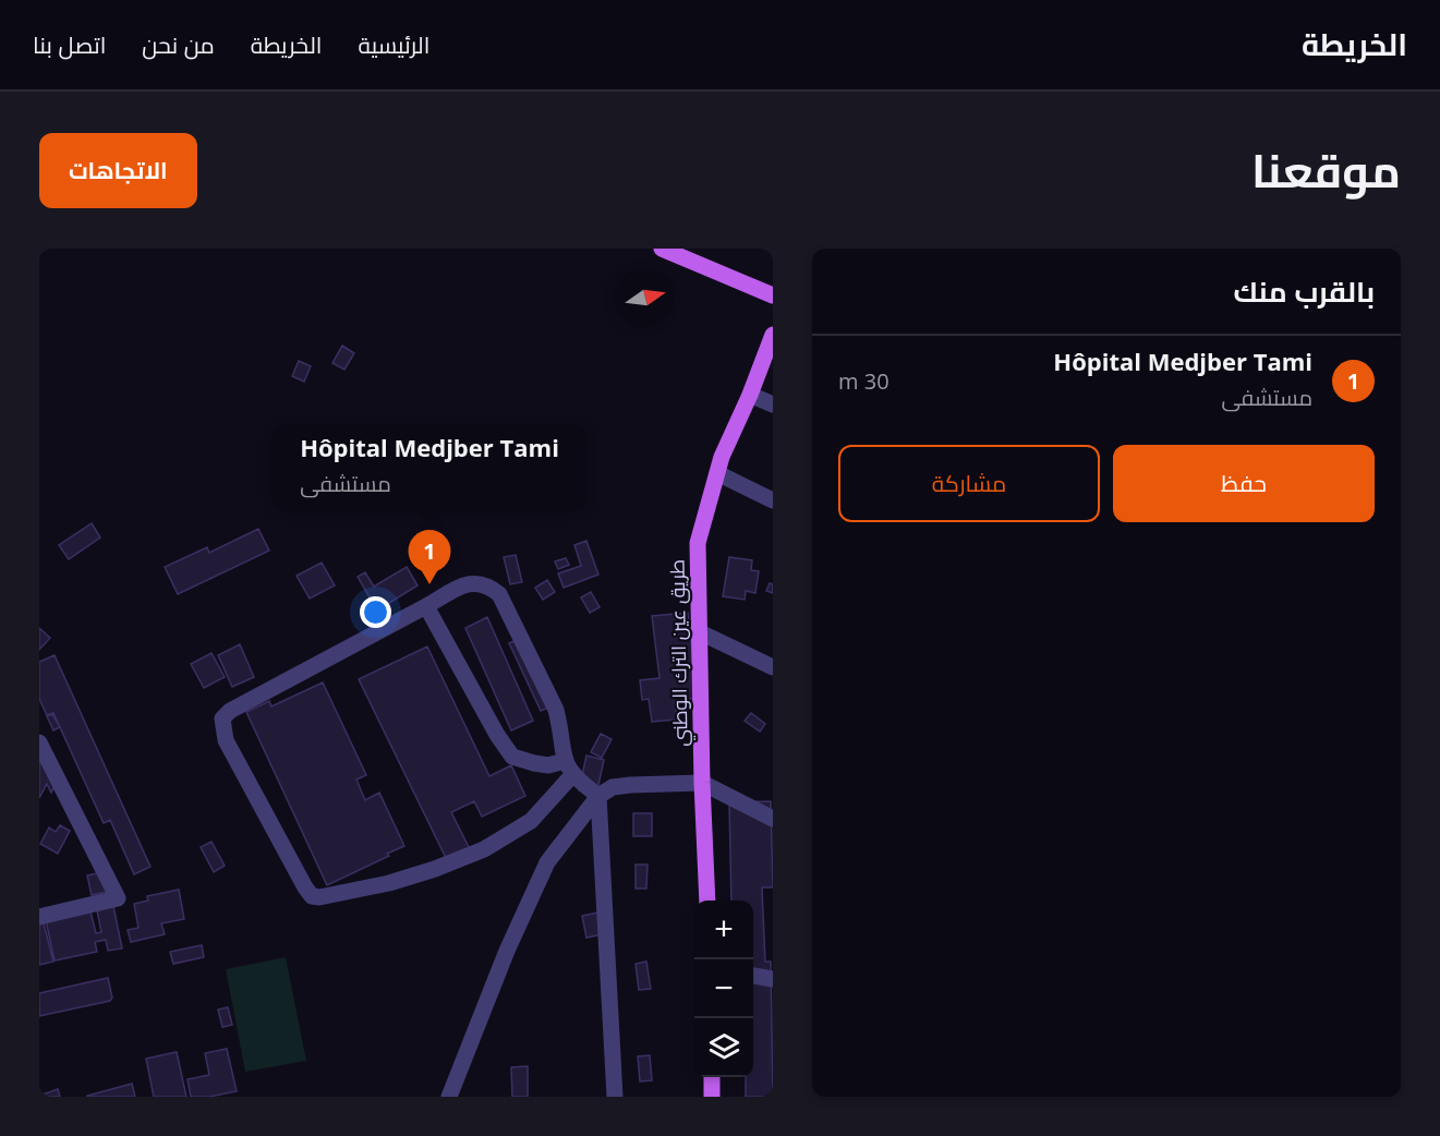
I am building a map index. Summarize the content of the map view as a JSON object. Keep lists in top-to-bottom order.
{
  "streets": {
    "main road": ["طريق عين الترك الوطني"]
  },
  "north": "right",
  "page": {
    "header": "الخريطة",
    "nav": [
      "الرئيسية",
      "الخريطة",
      "من نحن",
      "اتصل بنا"
    ],
    "title": "موقعنا",
    "buttons": [
      "الاتجاهات",
      ["حفظ", "مشاركة"]
    ],
    "heading": "بالقرب منك",
    "list": [
      {
        "mark": "1",
        "name": "Hôpital Medjber Tami",
        "note": "مستشفى",
        "value": "30 m"
      }
    ],
    "popup": ["Hôpital Medjber Tami", "مستشفى"],
    "pins": "1",
    "map_buttons": ["+", "−"]
  }
}
